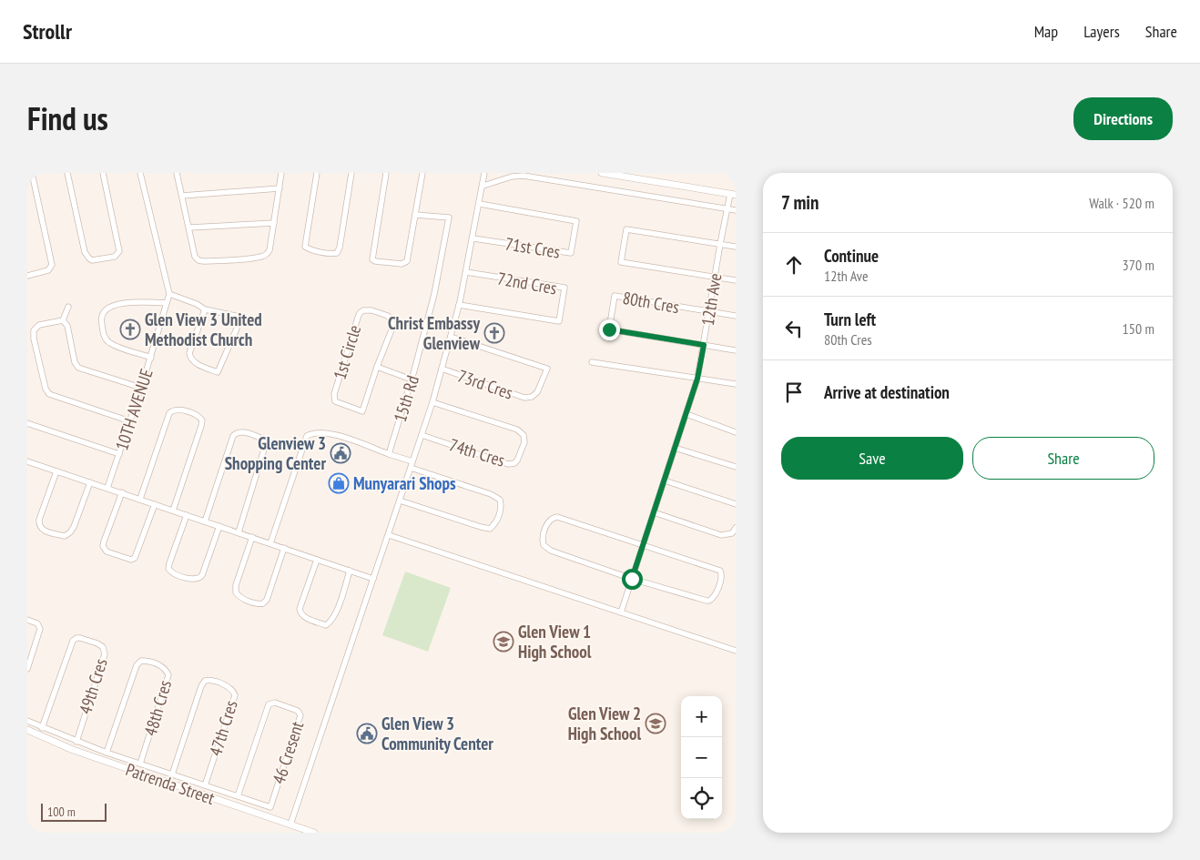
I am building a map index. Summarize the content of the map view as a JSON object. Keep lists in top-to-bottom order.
{
  "streets": {
    "street": [
      "71st Cres",
      "72nd Cres",
      "12th Ave",
      "80th Cres",
      "1st Circle",
      "73rd Cres",
      "15th Rd",
      "10TH AVENUE",
      "74th Cres",
      "49th Cres",
      "48th Cres",
      "47th Cres",
      "46 Cresent",
      "Patrenda Street"
    ]
  },
  "crossings": [
    ["12th Ave", "80th Cres"],
    ["1st Circle", "15th Rd"]
  ],
  "places": {
    "church": ["Glen View 3 United Methodist Church", "Christ Embassy Glenview"],
    "public building": ["Glenview 3 Shopping Center", "Glen View 3 Community Center"],
    "shop": ["Munyarari Shops"],
    "school or university": ["Glen View 1 High School", "Glen View 2 High School"]
  },
  "scale_bar": "100 m",
  "page": {
    "header": "Strollr",
    "nav": ["Map", "Layers", "Share"],
    "title": "Find us",
    "buttons": [
      "Directions",
      ["Save", "Share"]
    ],
    "heading": ["7 min", "Walk · 520 m"],
    "list": [
      ["Continue", "12th Ave", "370 m"],
      ["Turn left", "80th Cres", "150 m"],
      "Arrive at destination"
    ],
    "map_buttons": ["+", "−"],
    "scale": "100 m"
  }
}
